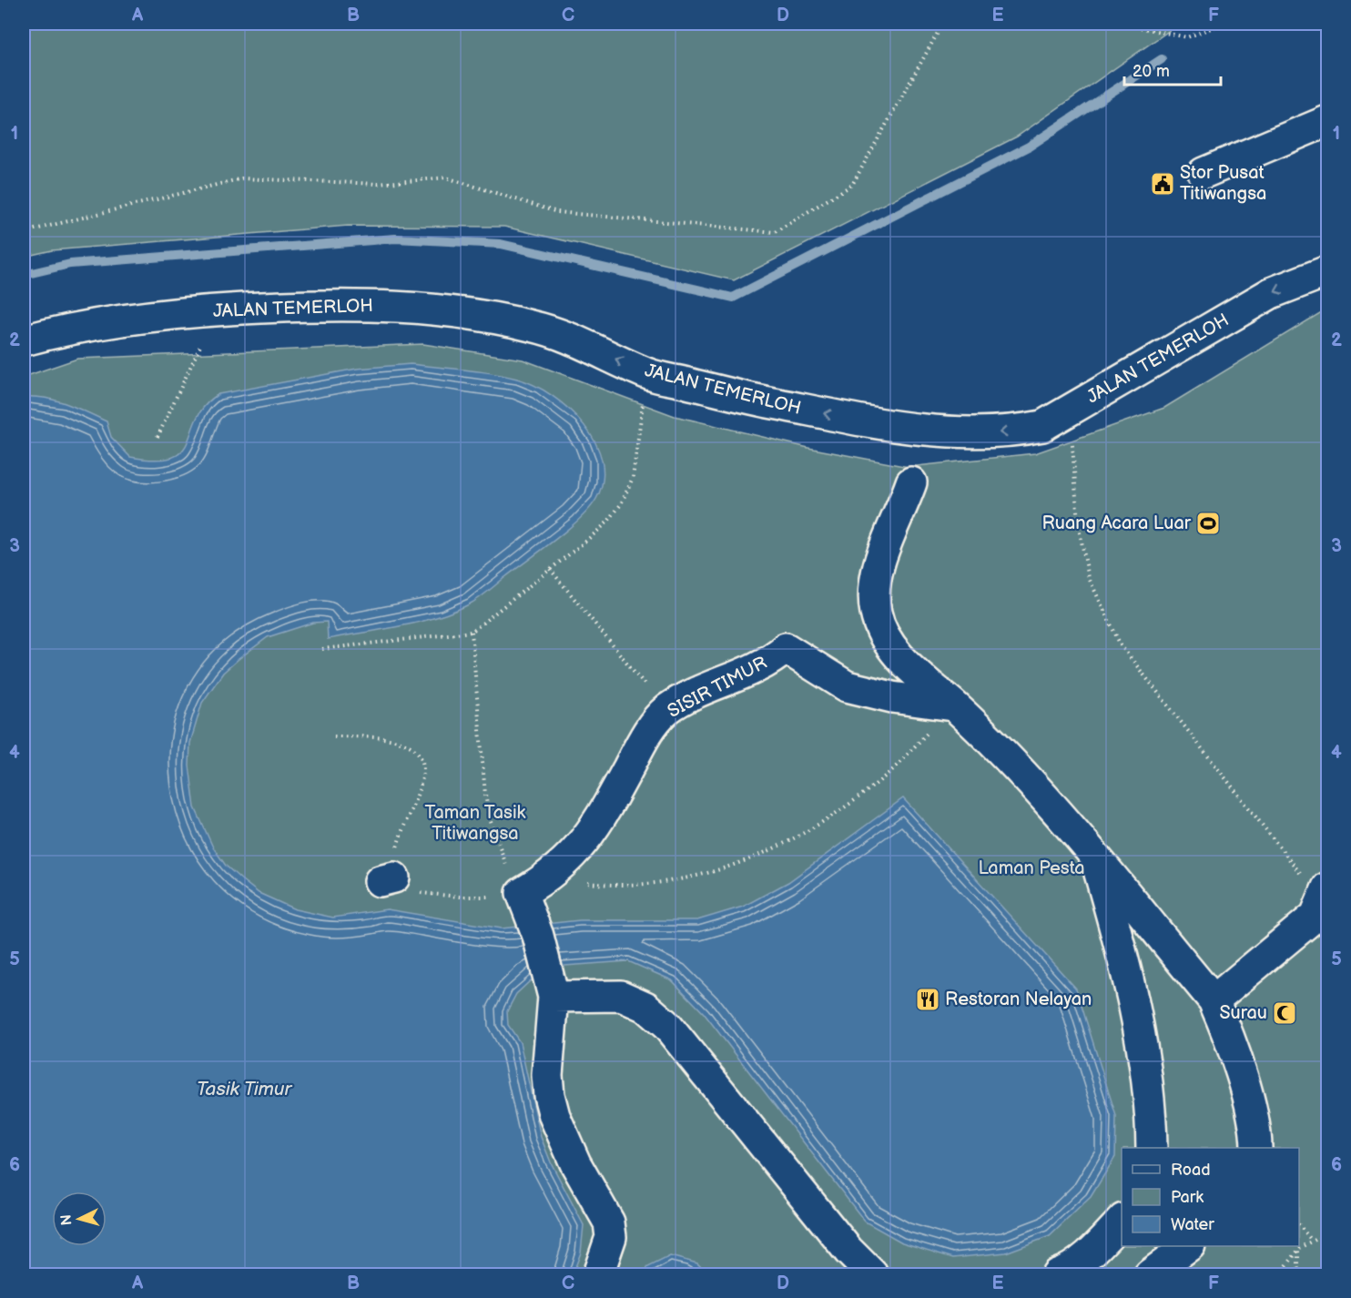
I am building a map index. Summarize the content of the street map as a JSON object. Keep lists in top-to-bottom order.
{
  "streets": {
    "street": ["JALAN TEMERLOH", "SISIR TIMUR"]
  },
  "one_way": ["JALAN TEMERLOH"],
  "water": ["Tasik Timur"],
  "parks": ["Taman Tasik Titiwangsa", "Laman Pesta"],
  "places": {
    "public building": ["Stor Pusat Titiwangsa"],
    "sports": ["Ruang Acara Luar"],
    "restaurant": ["Restoran Nelayan"],
    "mosque": ["Surau"]
  },
  "legend": ["Road", "Park", "Water"],
  "scale_bar": "20 m",
  "north": "left",
  "grid": {
    "columns": [
      "A",
      "B",
      "C",
      "D",
      "E",
      "F"
    ],
    "rows": [
      "1",
      "2",
      "3",
      "4",
      "5",
      "6"
    ]
  }
}
